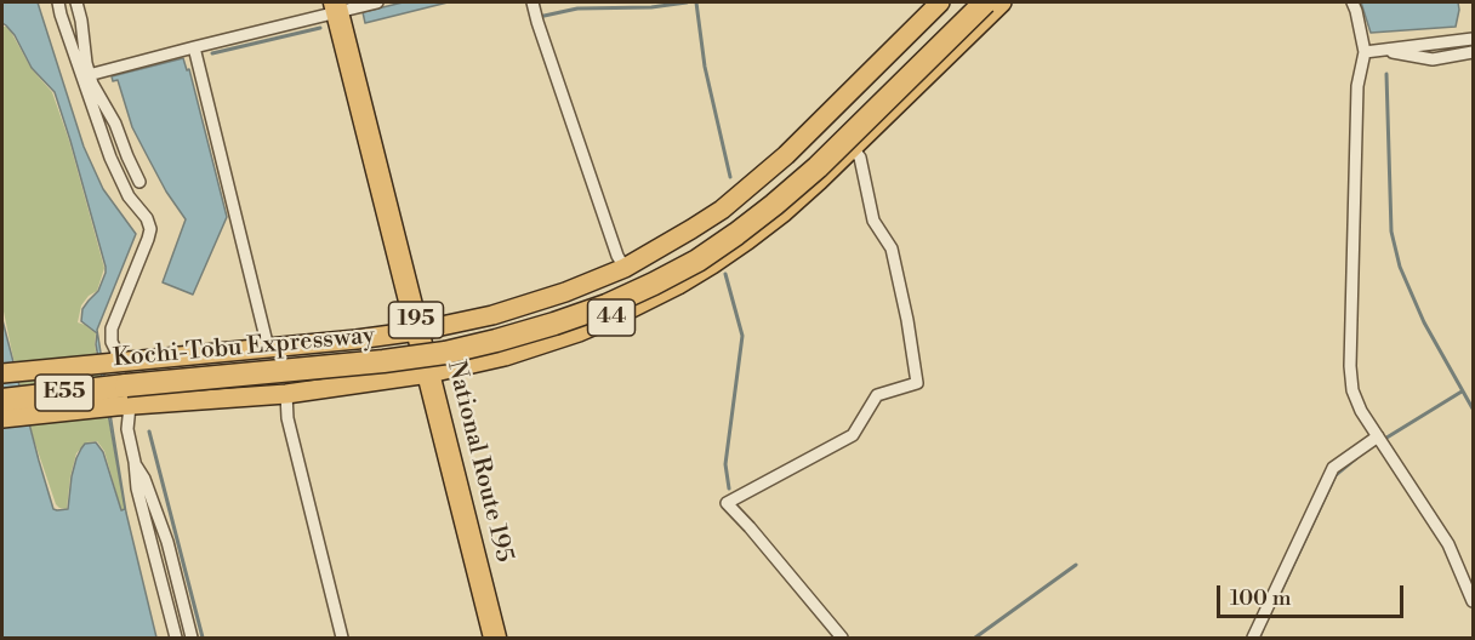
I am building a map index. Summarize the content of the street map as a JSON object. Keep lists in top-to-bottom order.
{
  "streets": {
    "highway": [
      "195",
      "Kochi-Tobu Expressway",
      "E55",
      "National Route 195"
    ],
    "main road": ["44"]
  },
  "crossings": [
    ["44", "Kochi-Tobu Expressway"],
    ["44", "National Route 195"]
  ],
  "scale_bar": "100 m"
}
